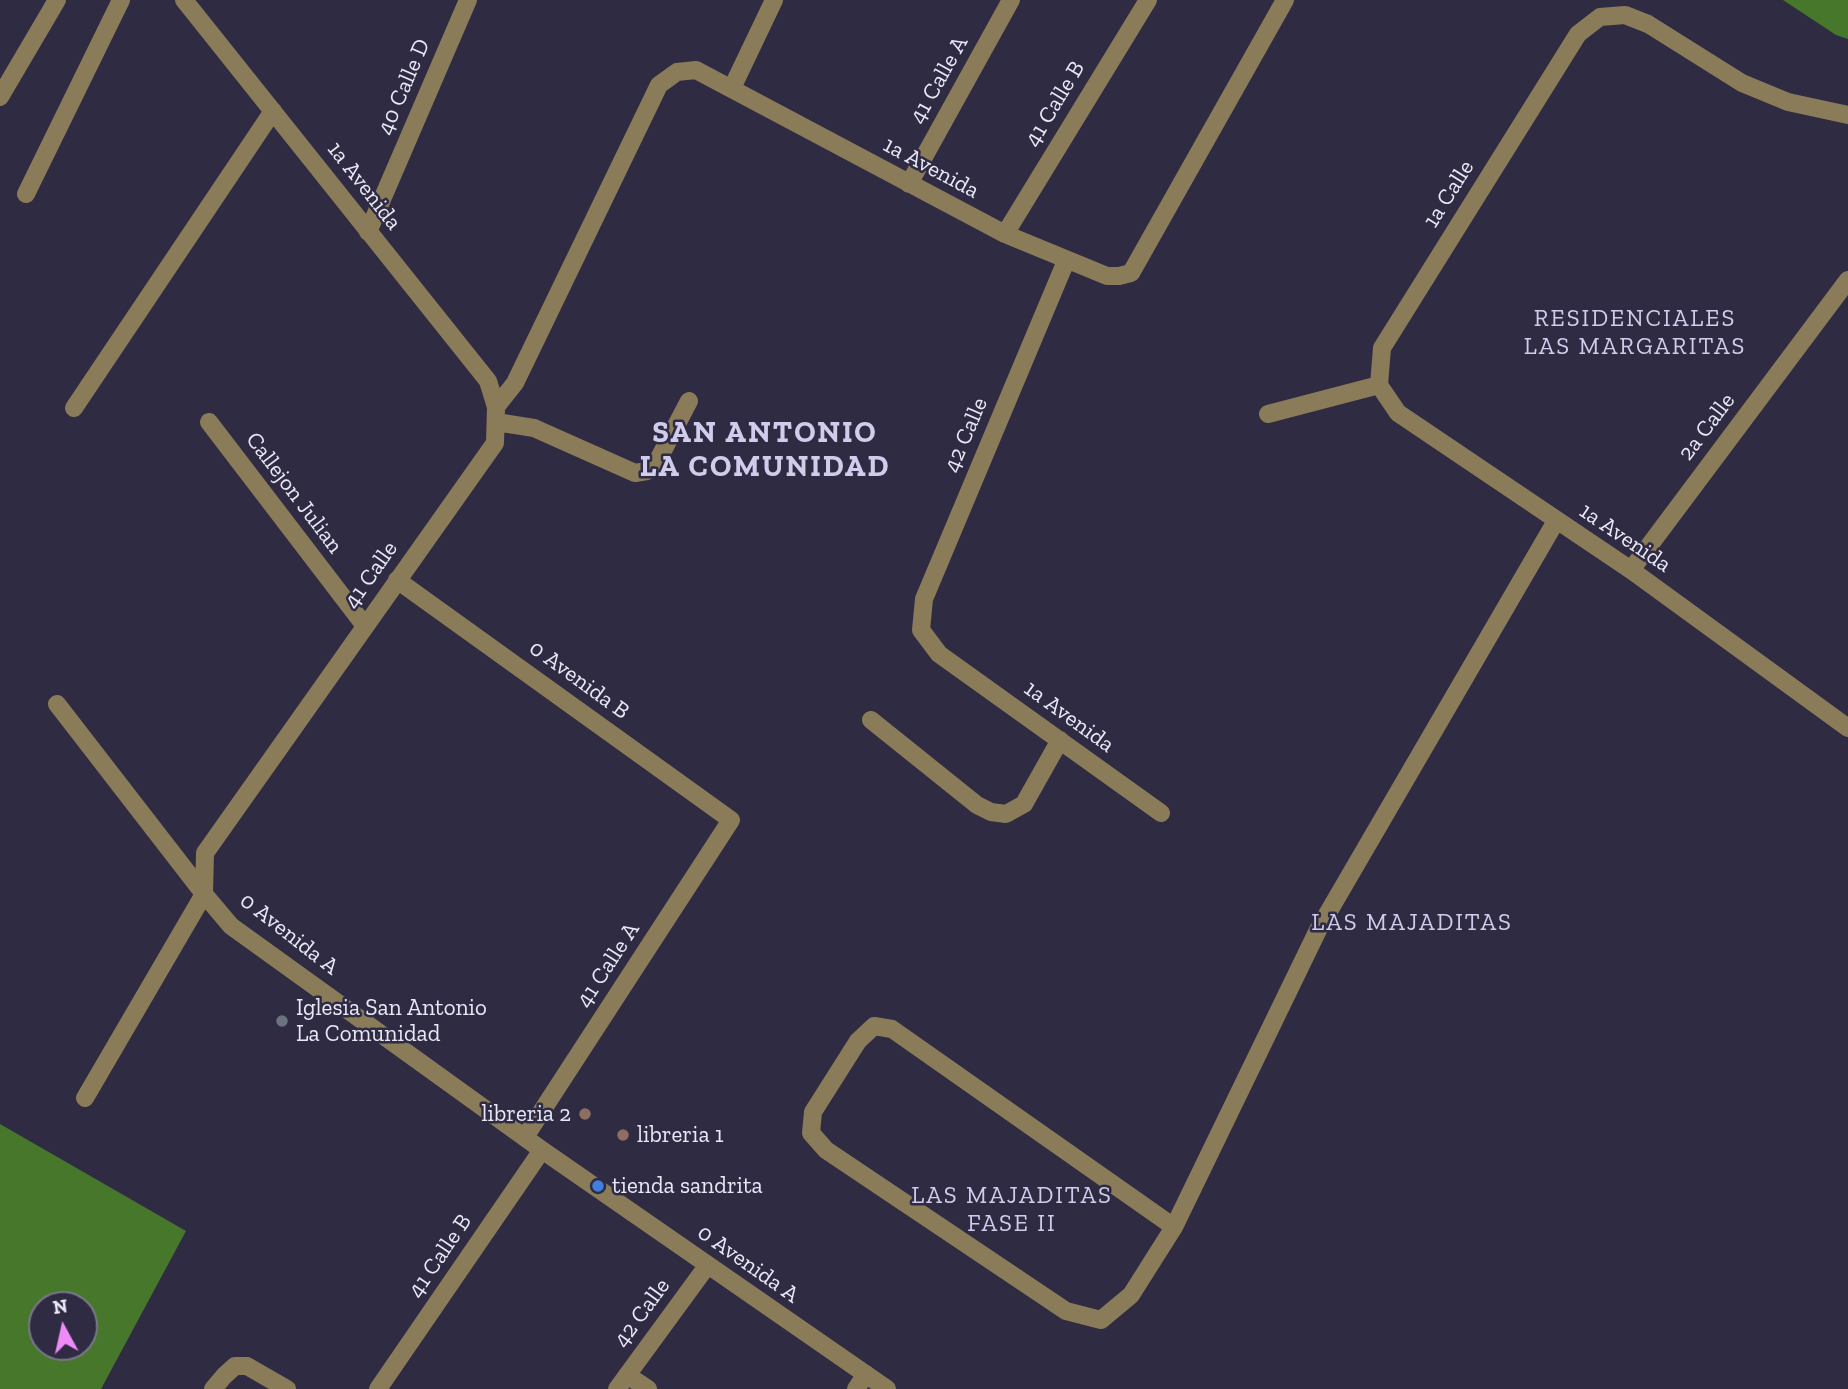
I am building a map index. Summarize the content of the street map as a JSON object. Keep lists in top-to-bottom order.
{
  "streets": {
    "street": [
      "41 Calle A",
      "40 Calle D",
      "41 Calle B",
      "1a Avenida",
      "1a Calle",
      "2a Calle",
      "42 Calle",
      "Callejon Julian",
      "41 Calle",
      "0 Avenida B",
      "0 Avenida A"
    ]
  },
  "crossings": [
    ["41 Calle A", "1a Avenida"],
    ["41 Calle A", "0 Avenida B"],
    ["41 Calle A", "0 Avenida A"],
    ["40 Calle D", "1a Avenida"],
    ["41 Calle B", "1a Avenida"],
    ["41 Calle B", "0 Avenida A"],
    ["1a Avenida", "1a Calle"],
    ["1a Avenida", "2a Calle"],
    ["1a Avenida", "42 Calle"],
    ["1a Avenida", "41 Calle"],
    ["42 Calle", "0 Avenida A"],
    ["Callejon Julian", "41 Calle"],
    ["41 Calle", "0 Avenida B"],
    ["41 Calle", "0 Avenida A"]
  ],
  "districts": [
    "RESIDENCIALES LAS MARGARITAS",
    "SAN ANTONIO LA COMUNIDAD",
    "LAS MAJADITAS",
    "LAS MAJADITAS FASE II"
  ],
  "places": [
    "Iglesia San Antonio La Comunidad",
    "libreria 2",
    "libreria 1",
    "tienda sandrita"
  ],
  "north": "top"
}
